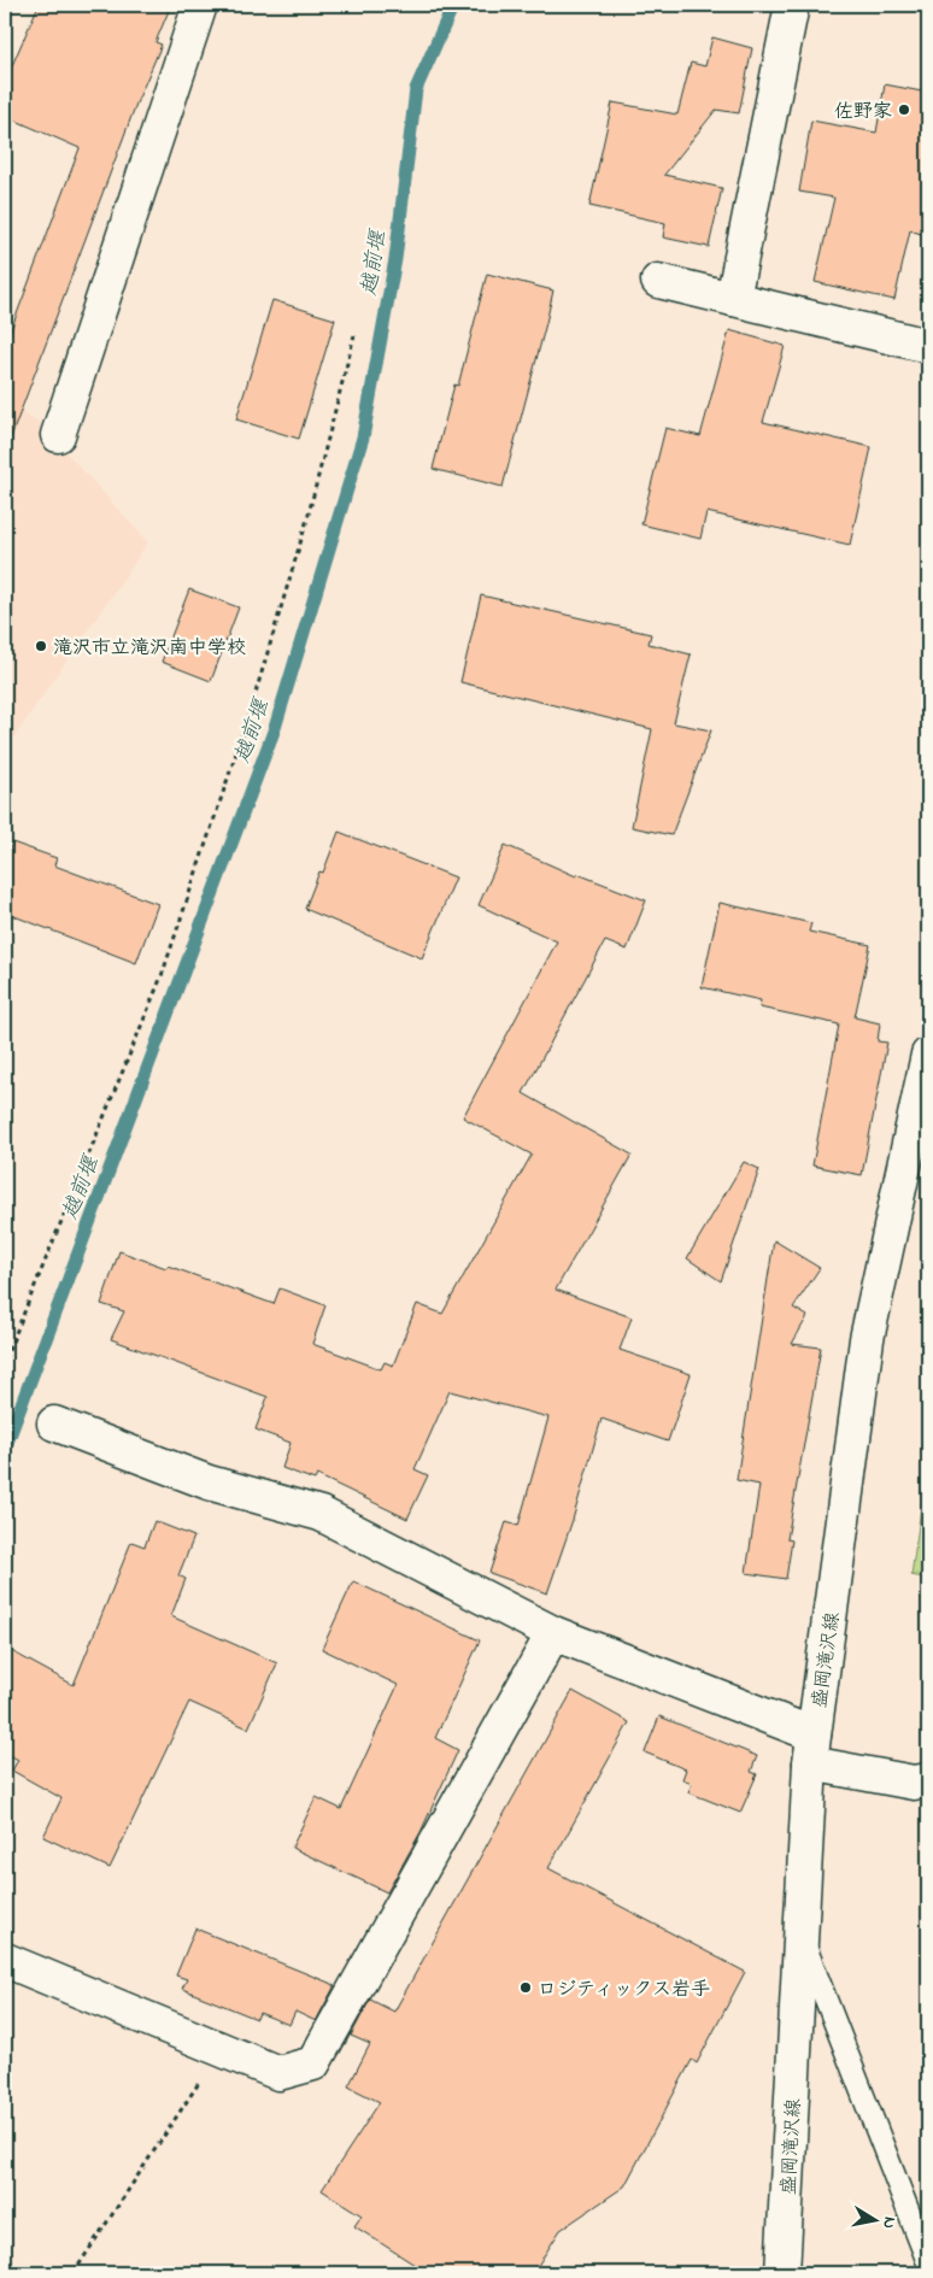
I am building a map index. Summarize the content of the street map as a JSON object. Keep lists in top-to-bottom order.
{
  "streets": {
    "street": ["盛岡滝沢線"]
  },
  "water": ["越前堰"],
  "places": ["佐野家", "滝沢市立滝沢南中学校", "ロジティックス岩手"],
  "north": "right"
}
